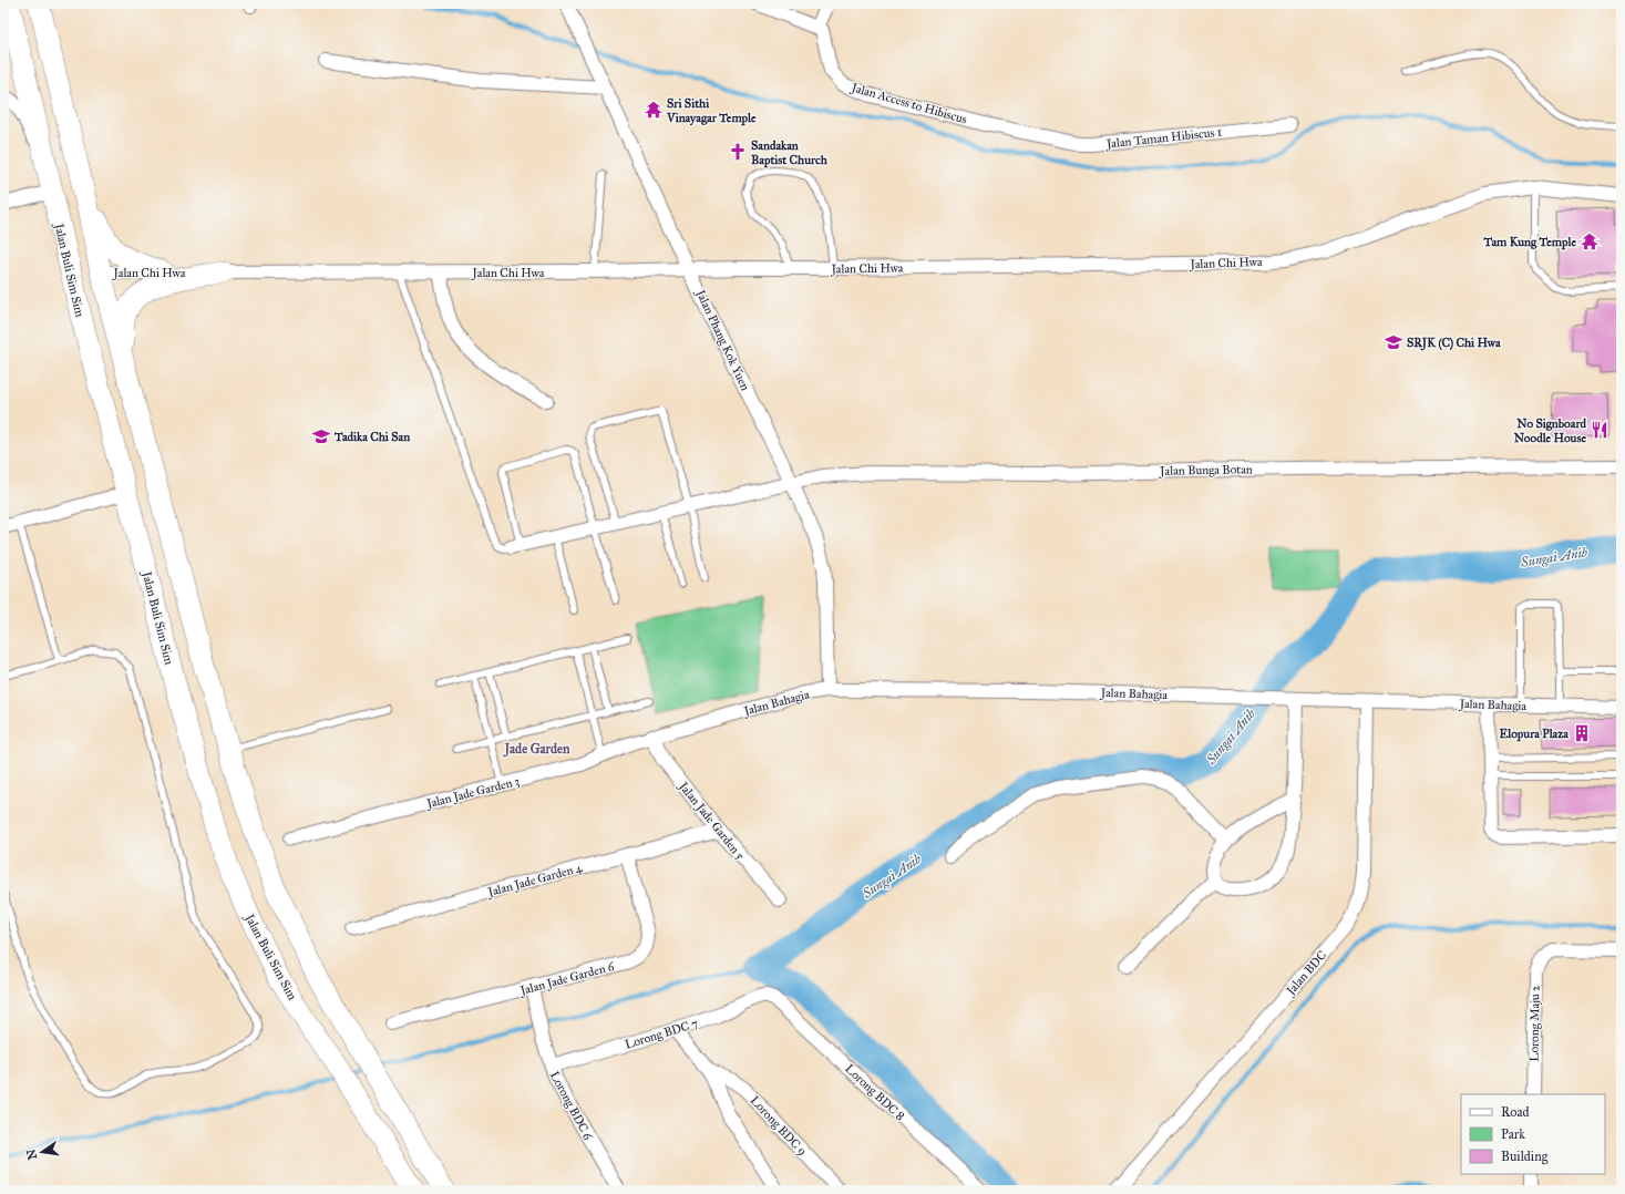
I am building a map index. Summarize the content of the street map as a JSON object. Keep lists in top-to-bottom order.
{
  "streets": {
    "main road": ["Jalan Buli Sim Sim"],
    "street": [
      "Jalan Access to Hibiscus",
      "Jalan Taman Hibiscus 1",
      "Jalan Chi Hwa",
      "Jalan Phang Kok Yuen",
      "Jalan Bunga Botan",
      "Jalan Bahagia",
      "Jalan Jade Garden 3",
      "Jalan Jade Garden 5",
      "Jalan Jade Garden 4",
      "Jalan BDC",
      "Jalan Jade Garden 6",
      "Lorong Maju 2",
      "Lorong BDC 7",
      "Lorong BDC 8",
      "Lorong BDC 6",
      "Lorong BDC 9"
    ]
  },
  "crossings": [
    ["Jalan Access to Hibiscus", "Jalan Taman Hibiscus 1"],
    ["Jalan Chi Hwa", "Jalan Phang Kok Yuen"],
    ["Jalan Phang Kok Yuen", "Jalan Bunga Botan"],
    ["Jalan Phang Kok Yuen", "Jalan Bahagia"],
    ["Jalan Bahagia", "Jalan Jade Garden 3"],
    ["Jalan Bahagia", "Jalan Jade Garden 5"],
    ["Jalan Bahagia", "Jalan BDC"],
    ["Jalan Jade Garden 3", "Jalan Jade Garden 5"],
    ["Jalan Jade Garden 5", "Jalan Jade Garden 4"],
    ["Jalan Jade Garden 4", "Jalan Jade Garden 6"],
    ["Jalan Jade Garden 6", "Lorong BDC 6"],
    ["Lorong BDC 7", "Lorong BDC 8"],
    ["Lorong BDC 7", "Lorong BDC 6"]
  ],
  "districts": ["Jade Garden"],
  "water": ["Sungai Anib"],
  "places": {
    "temple": ["Sri Sithi Vinayagar Temple", "Tam Kung Temple"],
    "church": ["Sandakan Baptist Church"],
    "school or university": ["SRJK (C) Chi Hwa", "Tadika Chi San"],
    "restaurant": ["No Signboard Noodle House"],
    "building": ["Elopura Plaza"]
  },
  "legend": ["Road", "Park", "Building"],
  "north": "left"
}
